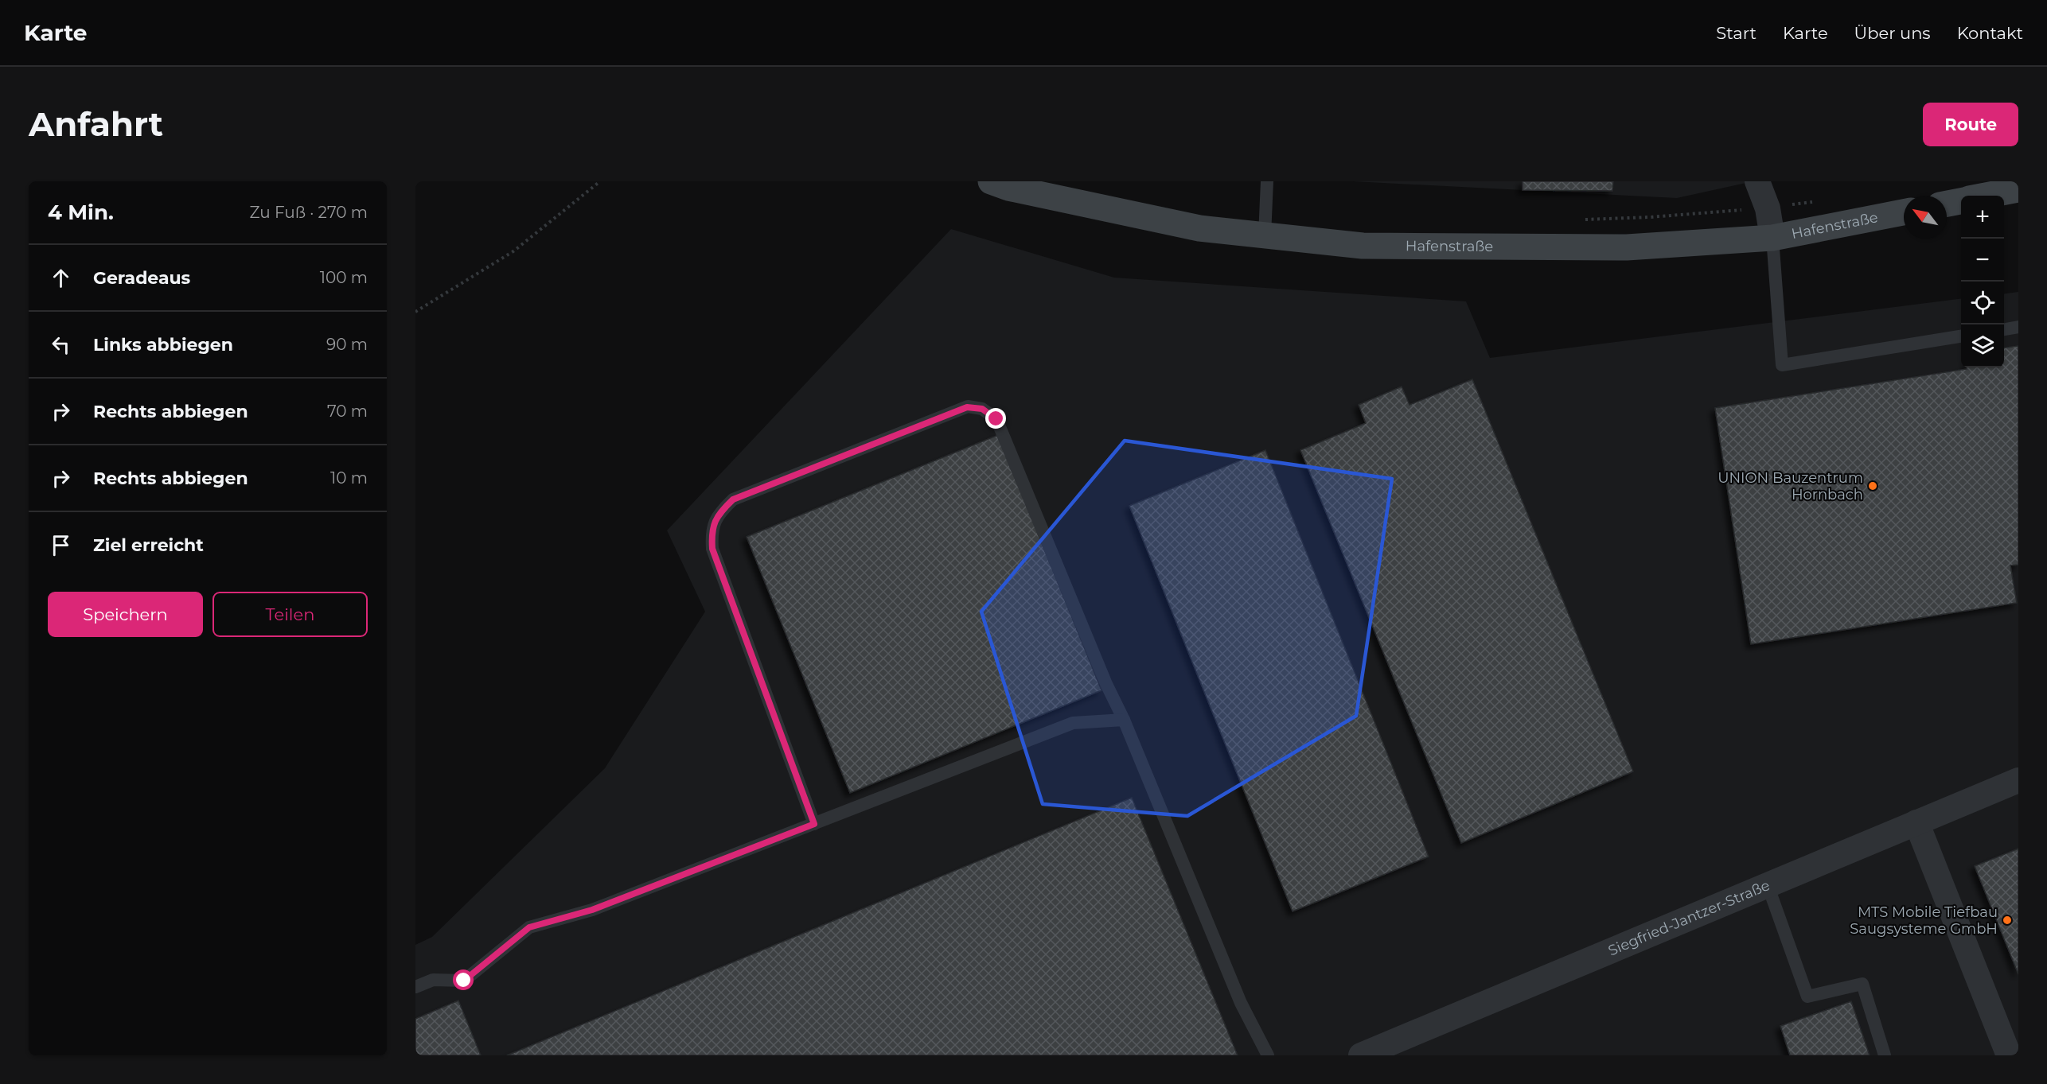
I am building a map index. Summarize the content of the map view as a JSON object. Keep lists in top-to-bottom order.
{
  "streets": {
    "street": ["Hafenstraße", "Siegfried-Jantzer-Straße"]
  },
  "places": ["UNION Bauzentrum Hornbach", "MTS Mobile Tiefbau Saugsysteme GmbH"],
  "north": "top left",
  "page": {
    "header": "Karte",
    "nav": [
      "Start",
      "Karte",
      "Über uns",
      "Kontakt"
    ],
    "buttons": [
      "Route",
      ["Speichern", "Teilen"]
    ],
    "title": "Anfahrt",
    "heading": ["4 Min.", "Zu Fuß · 270 m"],
    "map_buttons": ["+", "−"],
    "list": [
      ["Geradeaus", "100 m"],
      ["Links abbiegen", "90 m"],
      ["Rechts abbiegen", "70 m"],
      ["Rechts abbiegen", "10 m"],
      "Ziel erreicht"
    ]
  }
}
